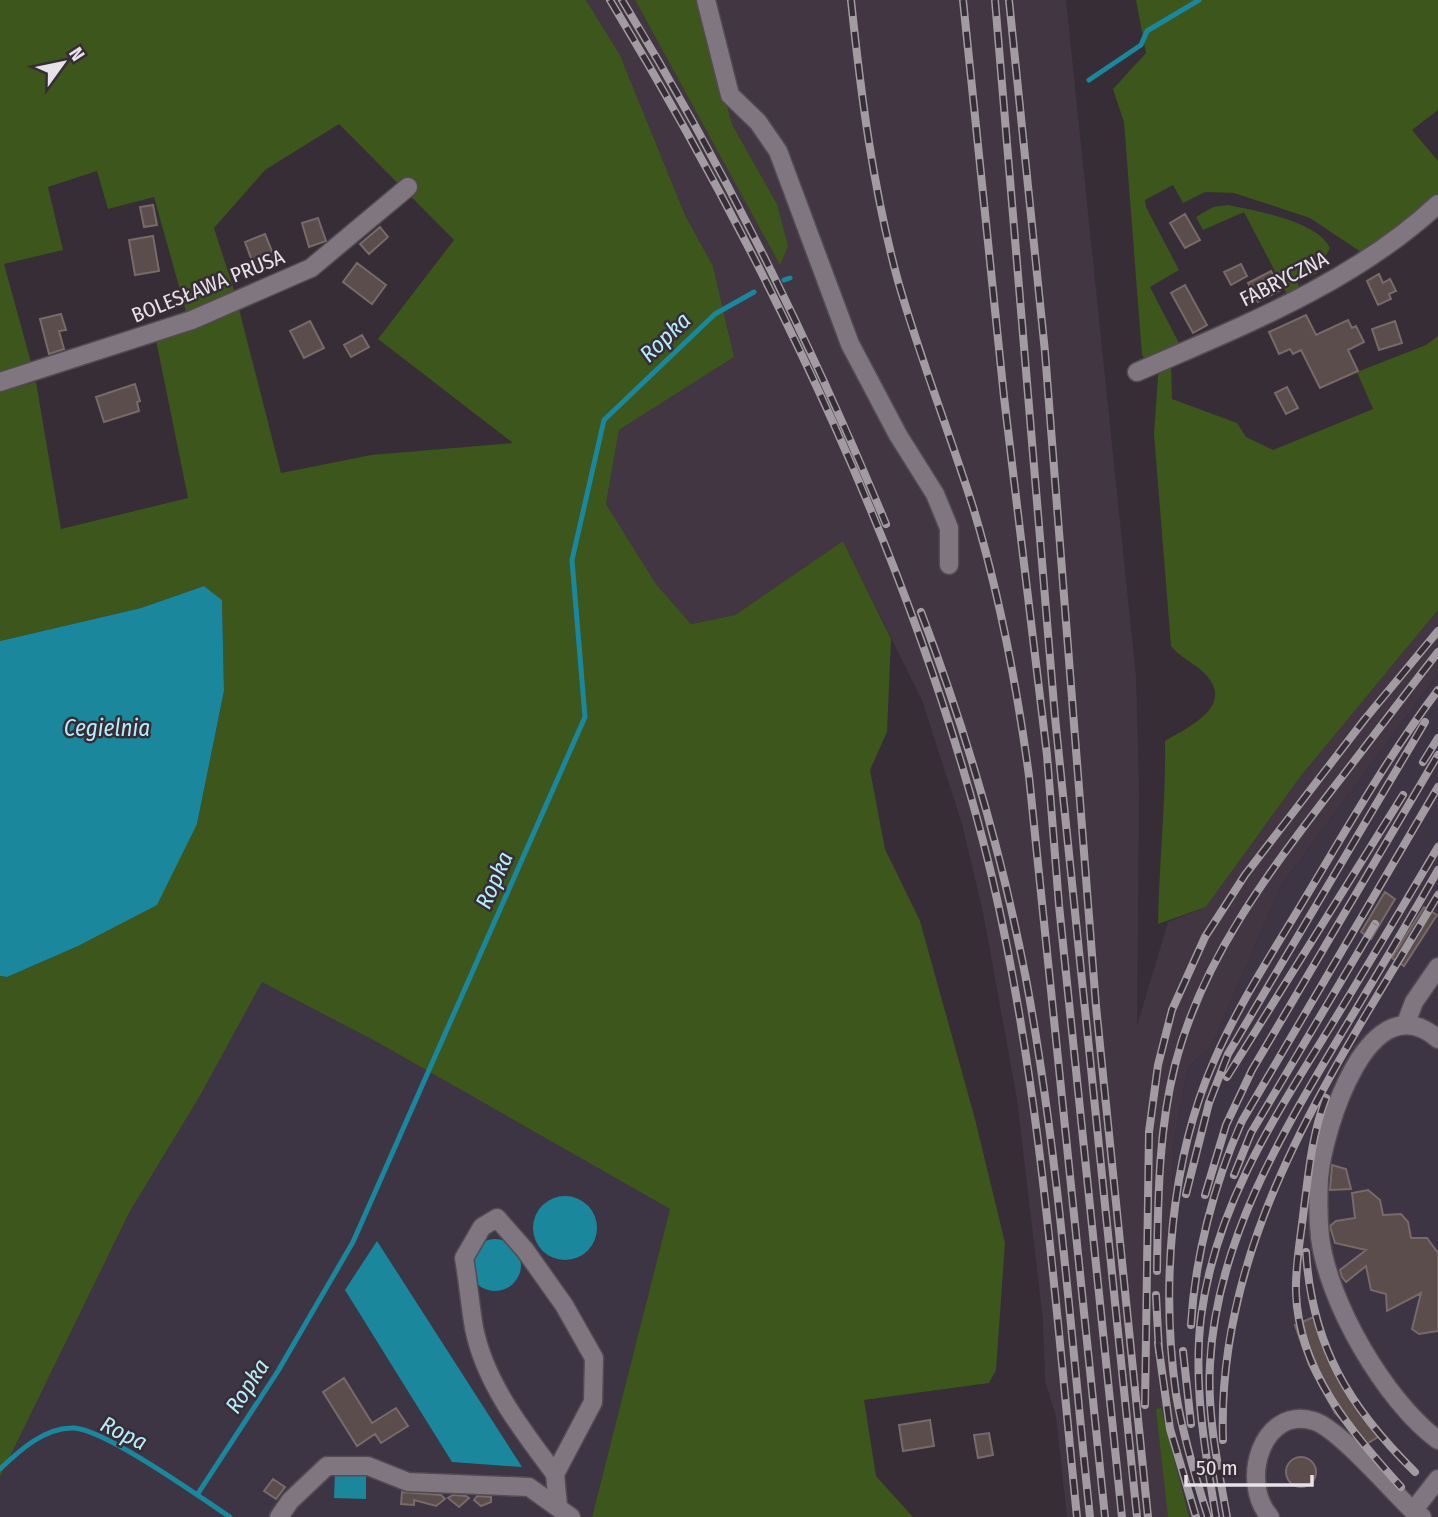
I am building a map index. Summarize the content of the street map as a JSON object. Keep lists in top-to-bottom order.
{
  "streets": {
    "street": ["FABRYCZNA", "BOLESŁAWA PRUSA"]
  },
  "water": ["Ropka", "Cegielnia", "Ropa"],
  "scale_bar": "50 m",
  "north": "top right"
}
